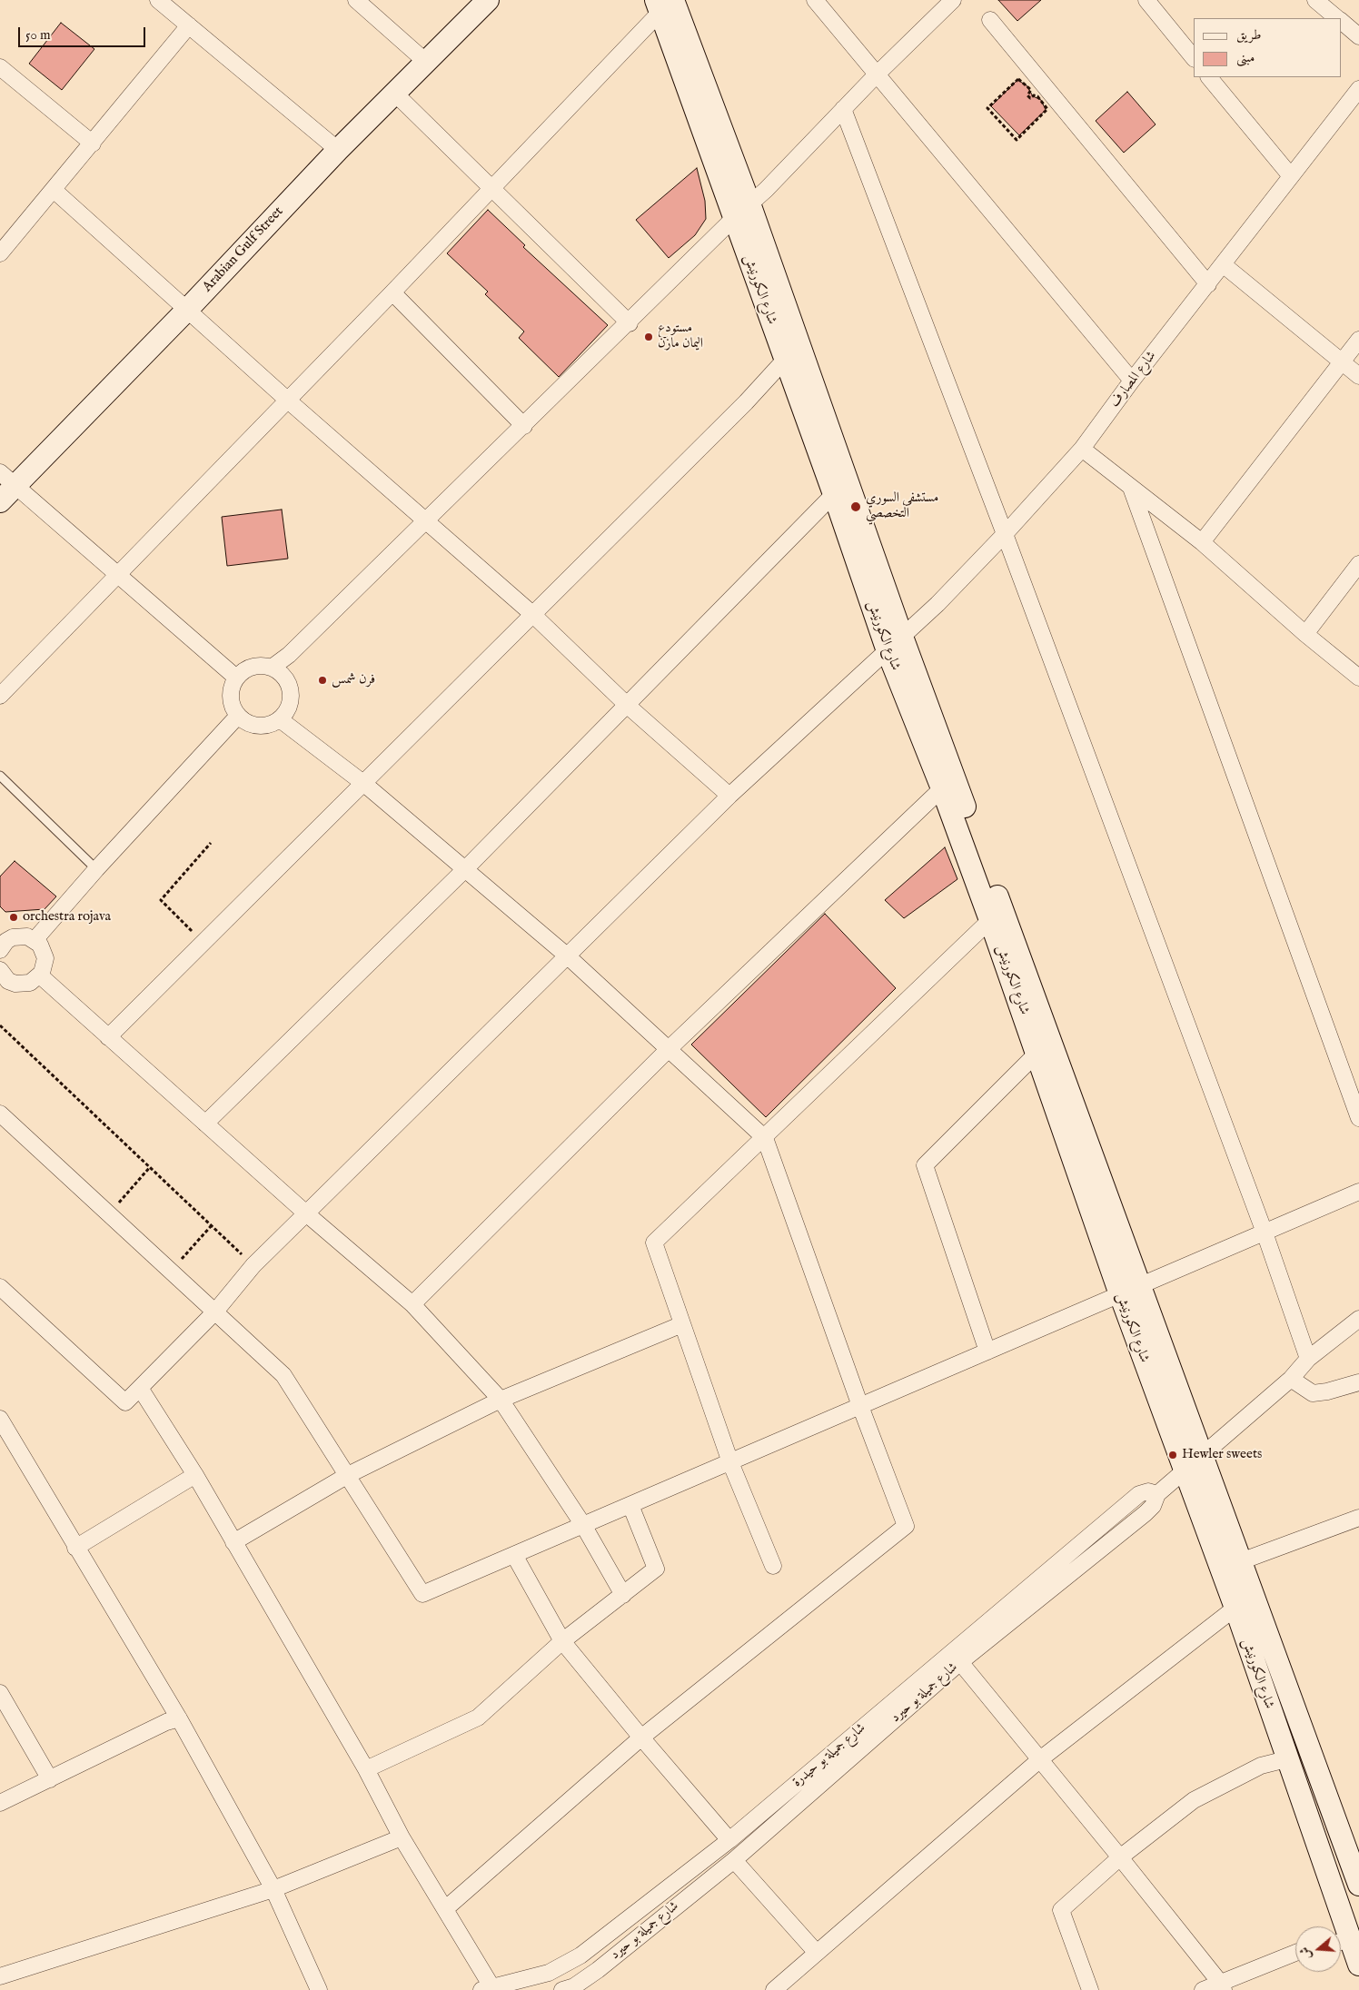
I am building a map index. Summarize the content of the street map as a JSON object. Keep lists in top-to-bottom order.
{
  "streets": {
    "street": [
      "Arabian Gulf Street",
      "شارع الكورنيش",
      "شارع المصارف",
      "شارع جميلة بو حيرد",
      "شارع جميلة بو حيدرة"
    ]
  },
  "crossings": [
    ["شارع الكورنيش", "شارع المصارف"],
    ["شارع الكورنيش", "شارع جميلة بو حيرد"],
    ["شارع جميلة بو حيرد", "شارع جميلة بو حيدرة"]
  ],
  "places": [
    "مستودع اليمان مازن",
    "مستشفى السوري التخصصي",
    "فرن شمس",
    "orchestra rojava",
    "Hewler sweets"
  ],
  "legend": ["طريق", "مبنى"],
  "scale_bar": "50 m",
  "north": "left"
}
